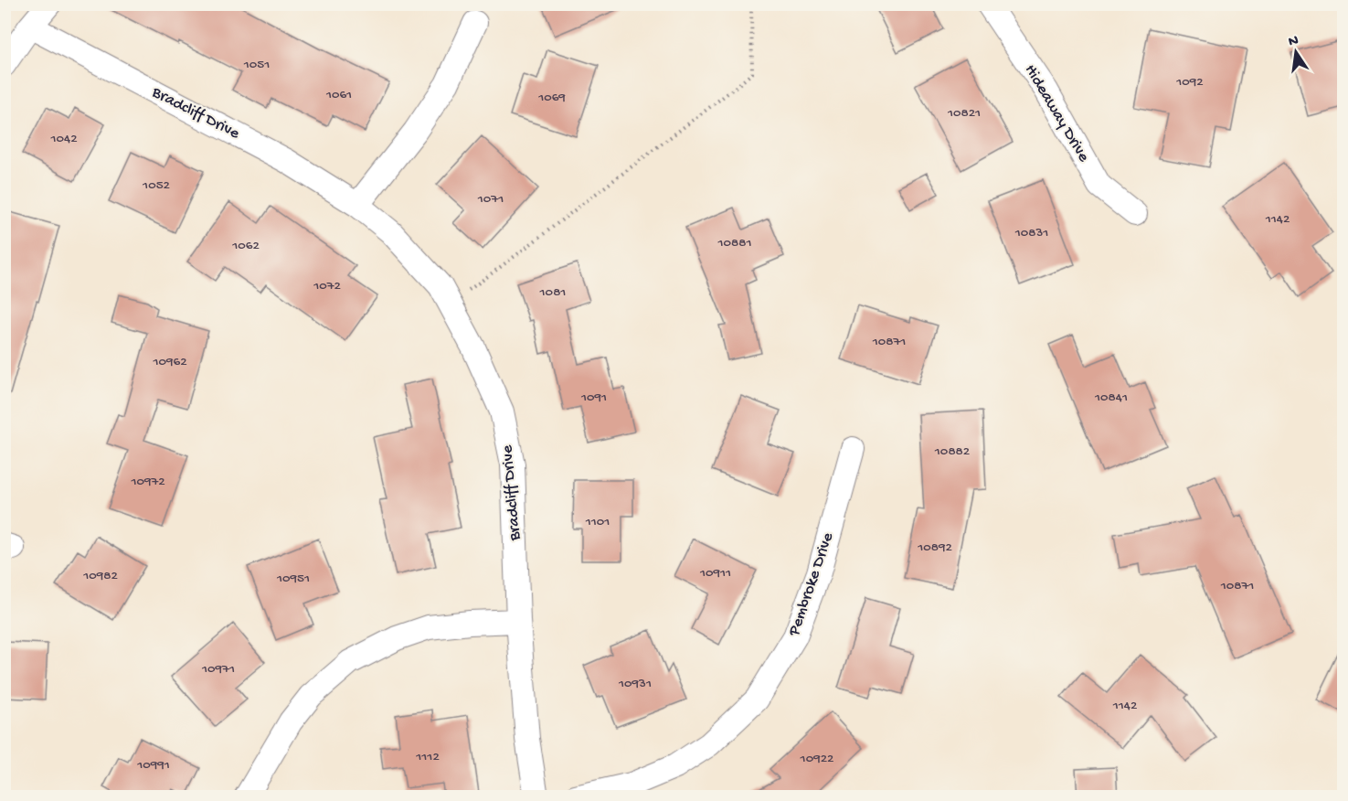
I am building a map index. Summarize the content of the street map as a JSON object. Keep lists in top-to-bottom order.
{
  "streets": {
    "street": ["Bradcliff Drive", "Hideaway Drive", "Pembroke Drive"]
  },
  "house_numbers": [
    "1051",
    "1092",
    "1061",
    "1069",
    "10821",
    "1042",
    "1052",
    "1071",
    "1142",
    "10831",
    "10881",
    "1062",
    "1072",
    "1081",
    "10871",
    "10962",
    "1091",
    "10841",
    "10882",
    "10972",
    "1101",
    "10892",
    "10911",
    "10982",
    "10951",
    "10871",
    "10971",
    "10931",
    "1142",
    "1112",
    "10922",
    "10991"
  ],
  "north": "top"
}
